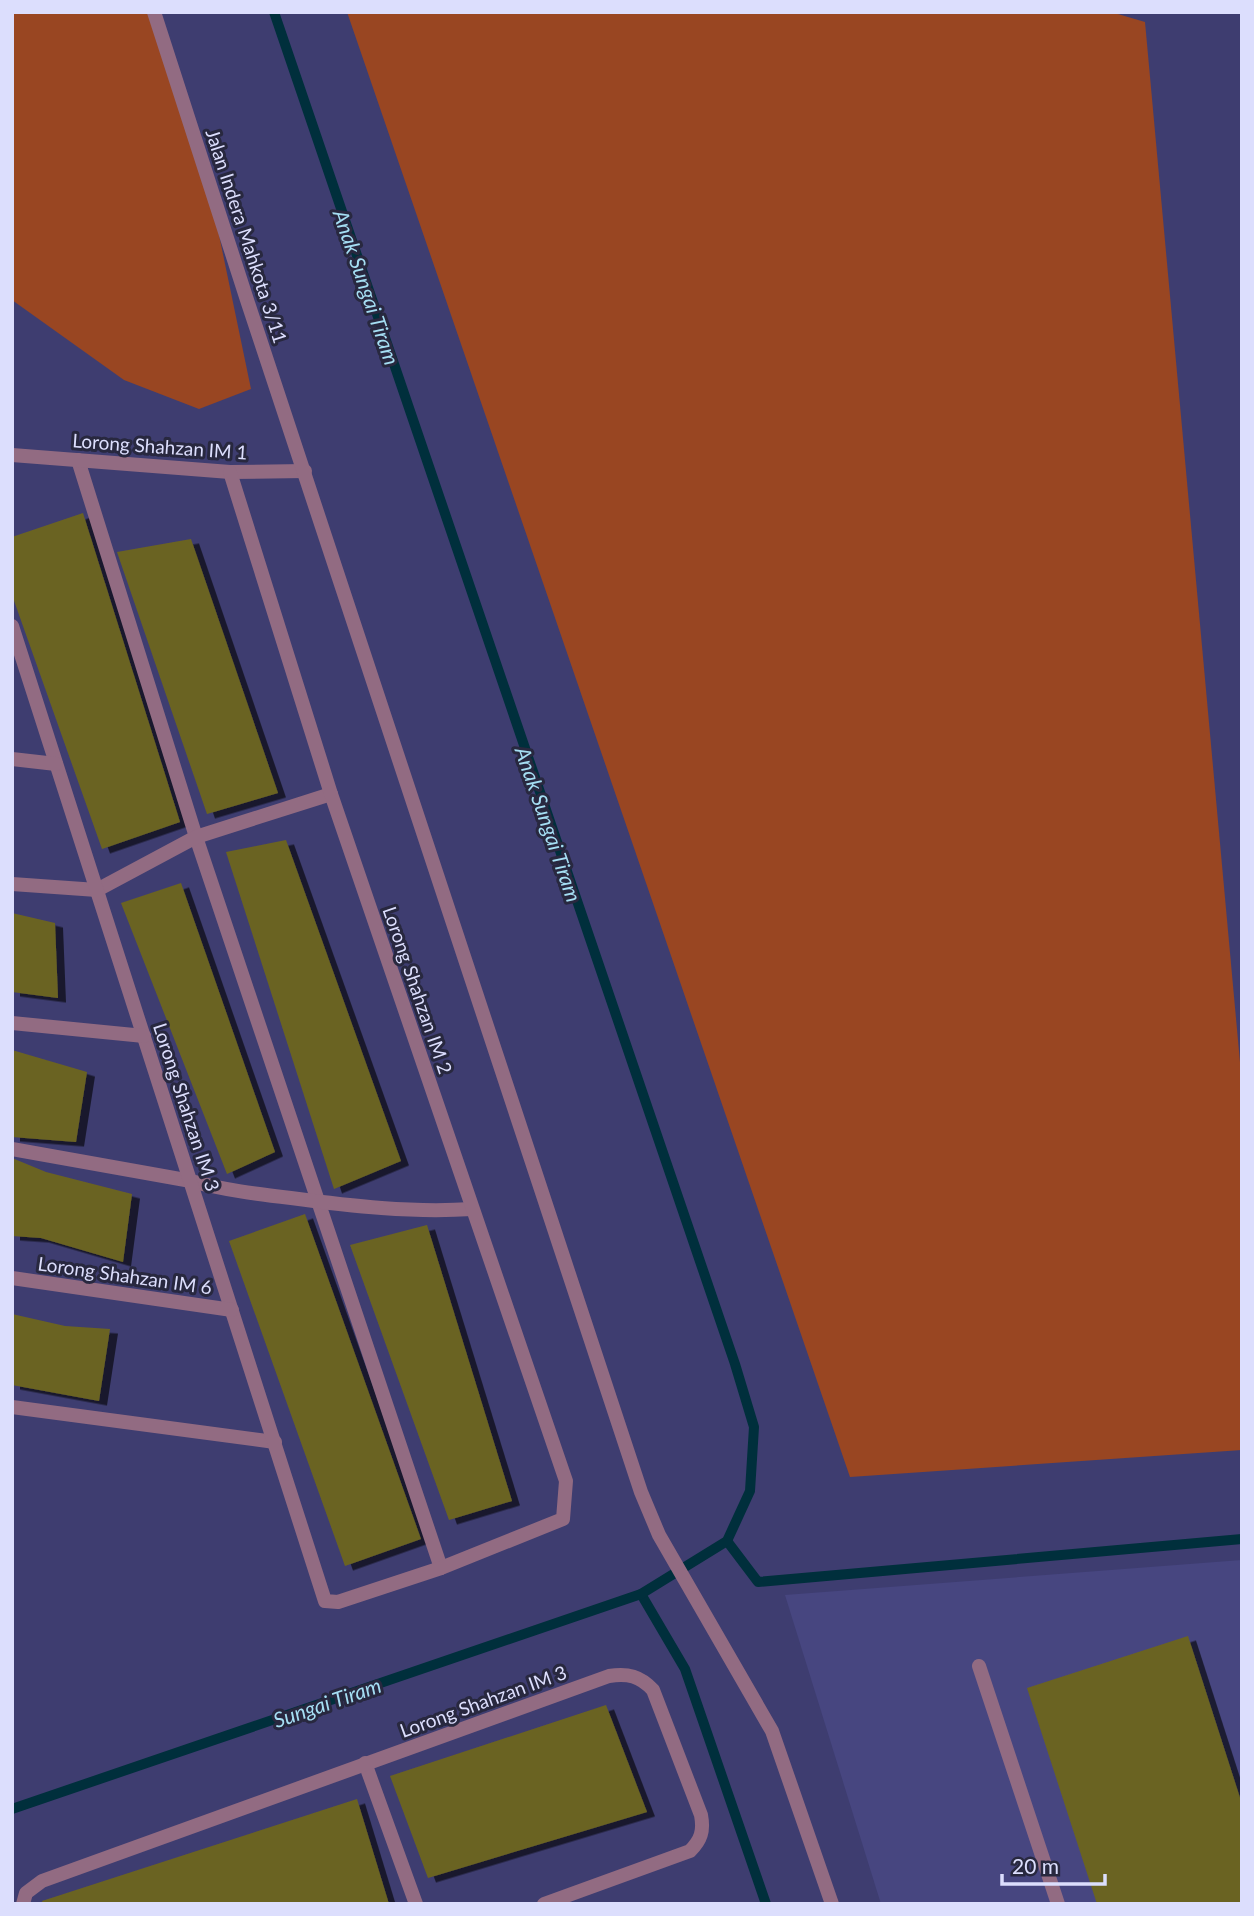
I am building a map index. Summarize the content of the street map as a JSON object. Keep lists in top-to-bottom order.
{
  "streets": {
    "street": [
      "Jalan Indera Mahkota 3/11",
      "Lorong Shahzan IM 1",
      "Lorong Shahzan IM 2",
      "Lorong Shahzan IM 3",
      "Lorong Shahzan IM 6"
    ]
  },
  "crossings": [
    ["Jalan Indera Mahkota 3/11", "Lorong Shahzan IM 1"],
    ["Lorong Shahzan IM 1", "Lorong Shahzan IM 2"],
    ["Lorong Shahzan IM 2", "Lorong Shahzan IM 3"],
    ["Lorong Shahzan IM 3", "Lorong Shahzan IM 6"]
  ],
  "water": ["Anak Sungai Tiram", "Sungai Tiram"],
  "scale_bar": "20 m"
}
